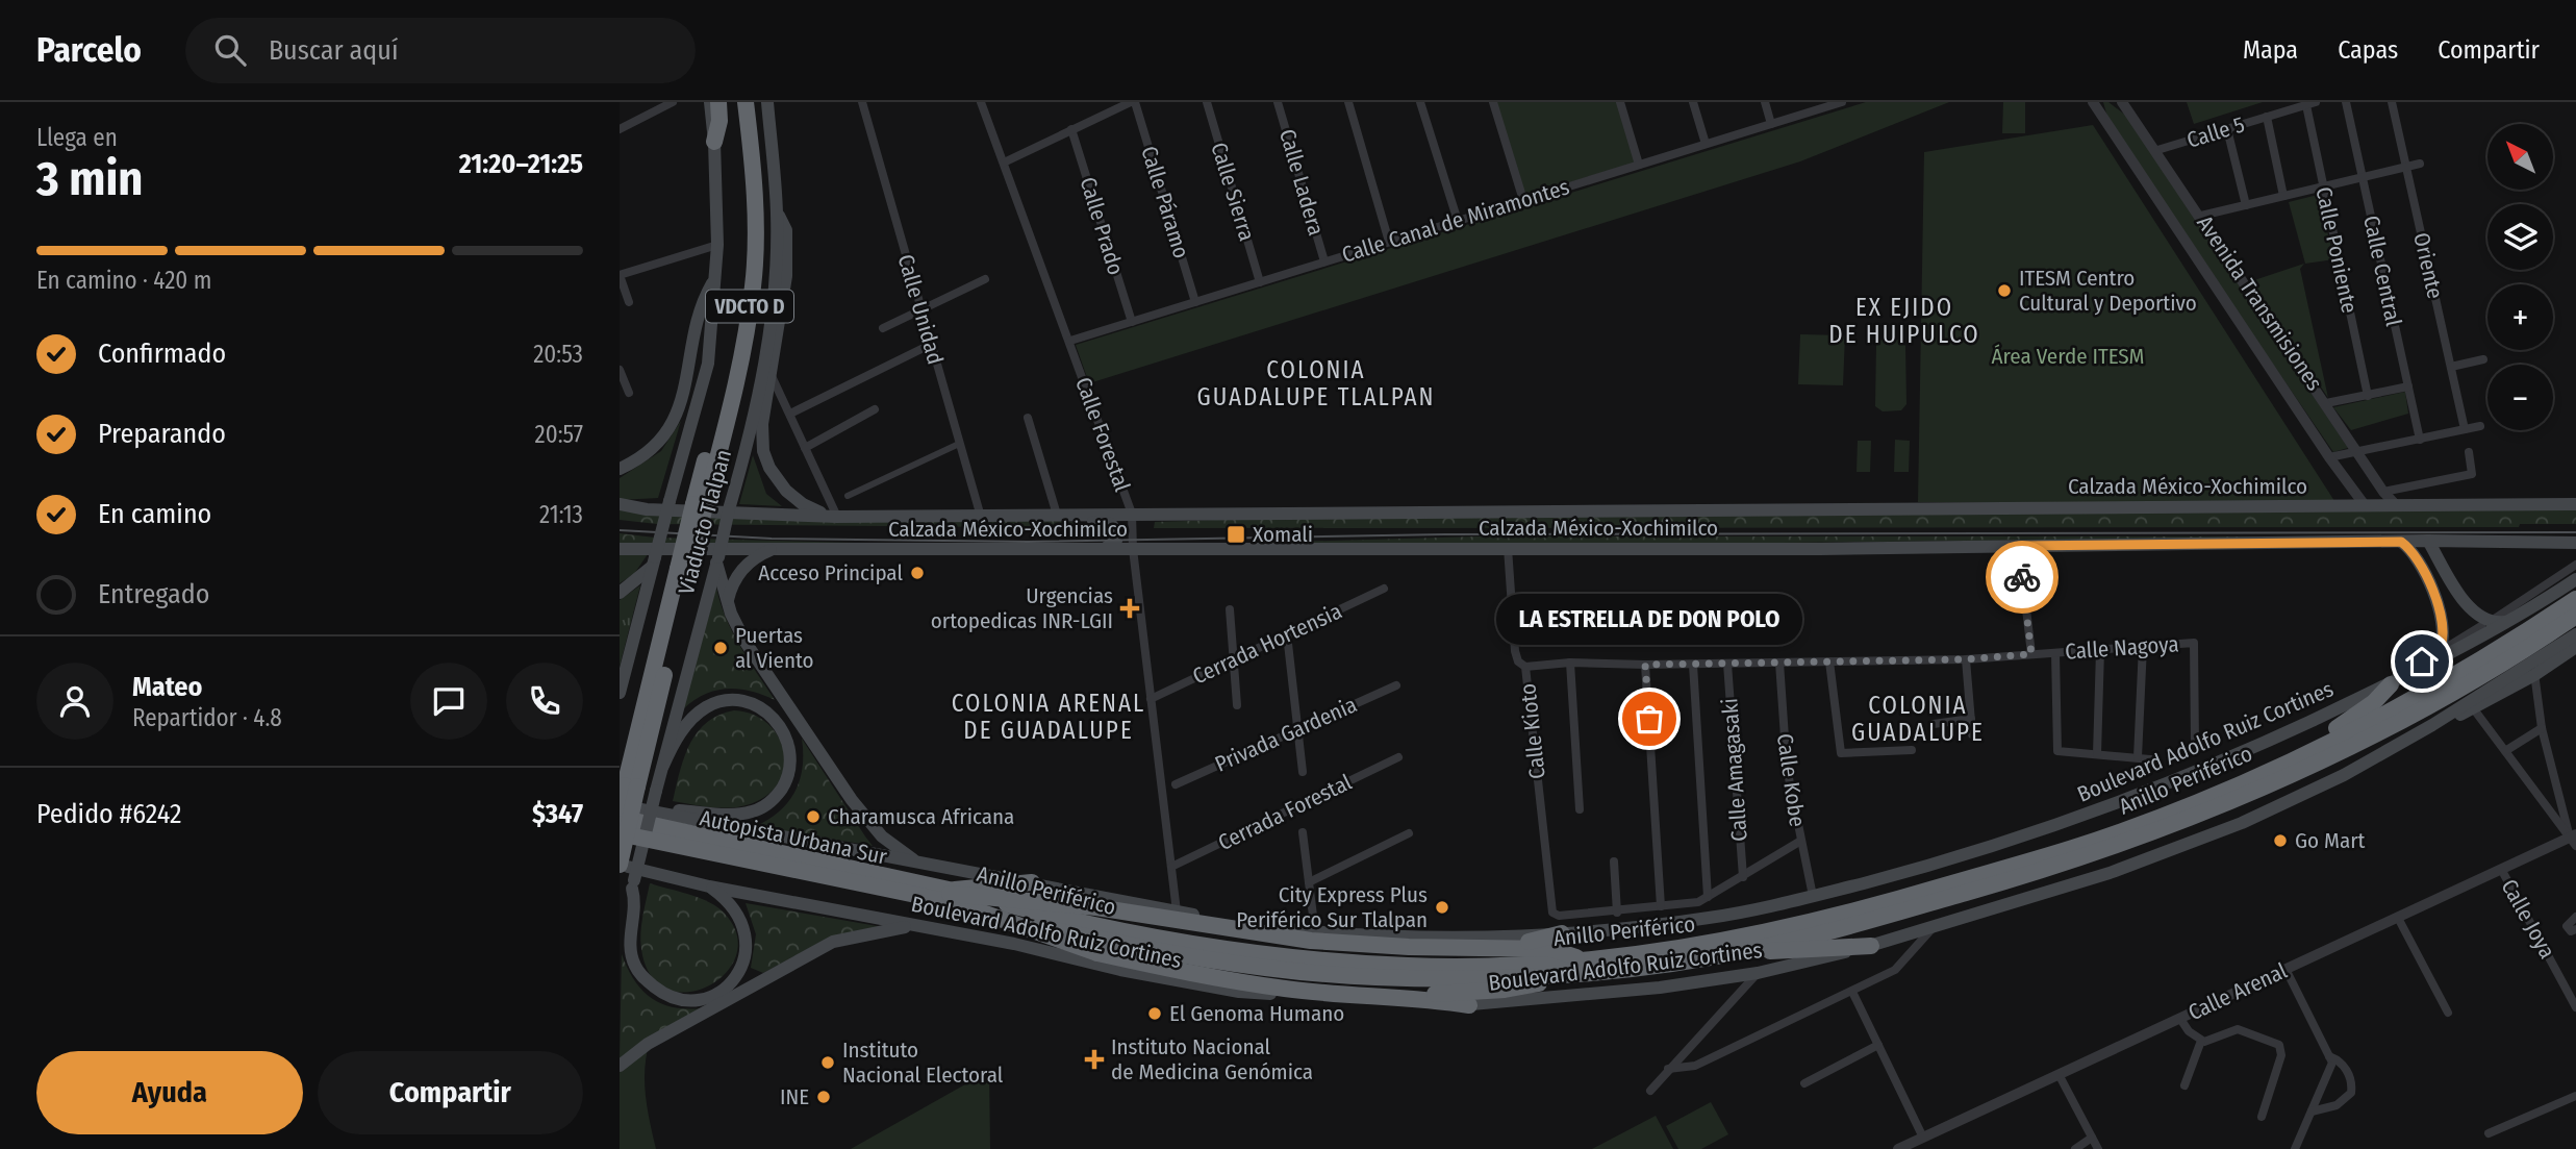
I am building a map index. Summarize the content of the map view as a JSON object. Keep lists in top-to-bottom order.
{
  "streets": {
    "highway": [
      "VDCTO D",
      "Viaducto Tlalpan",
      "Anillo Periférico",
      "Autopista Urbana Sur"
    ],
    "main road": ["Calzada México-Xochimilco", "Boulevard Adolfo Ruiz Cortines"],
    "street": [
      "Calle 5",
      "Calle Ladera",
      "Calle Sierra",
      "Calle Páramo",
      "Calle Canal de Miramontes",
      "Calle Prado",
      "Calle Poniente",
      "Oriente",
      "Calle Central",
      "Avenida Transmisiones",
      "Calle Unidad",
      "Calle Forestal",
      "Cerrada Hortensia",
      "Calle Nagoya",
      "Calle Kioto",
      "Privada Gardenia",
      "Calle Amagasaki",
      "Calle Kobe",
      "Cerrada Forestal",
      "Calle Joya",
      "Calle Arenal"
    ]
  },
  "crossings": [
    ["Calle 5", "Calle Poniente"],
    ["Calle 5", "Avenida Transmisiones"],
    ["Calle Ladera", "Calle Canal de Miramontes"],
    ["Calle Sierra", "Calle Canal de Miramontes"],
    ["Calle Páramo", "Calle Canal de Miramontes"],
    ["Calle Canal de Miramontes", "Calle Prado"],
    ["Calle Canal de Miramontes", "Calle Forestal"],
    ["Avenida Transmisiones", "Calzada México-Xochimilco"],
    ["Calle Unidad", "Calzada México-Xochimilco"],
    ["Calle Forestal", "Calzada México-Xochimilco"],
    ["Calle Forestal", "Cerrada Hortensia"],
    ["Calle Forestal", "Boulevard Adolfo Ruiz Cortines"],
    ["Calle Forestal", "Cerrada Forestal"],
    ["Calzada México-Xochimilco", "Calle Kioto"],
    ["Viaducto Tlalpan", "Boulevard Adolfo Ruiz Cortines"],
    ["Calle Nagoya", "Calle Kioto"],
    ["Calle Nagoya", "Calle Amagasaki"],
    ["Calle Nagoya", "Calle Kobe"],
    ["Boulevard Adolfo Ruiz Cortines", "Calle Kobe"],
    ["Boulevard Adolfo Ruiz Cortines", "Anillo Periférico"],
    ["Anillo Periférico", "Autopista Urbana Sur"],
    ["Calle Joya", "Calle Arenal"]
  ],
  "districts": [
    "EX EJIDO DE HUIPULCO",
    "COLONIA GUADALUPE TLALPAN",
    "COLONIA ARENAL DE GUADALUPE",
    "COLONIA GUADALUPE"
  ],
  "parks": ["Área Verde ITESM"],
  "places": {
    "other": [
      "ITESM Centro Cultural y Deportivo",
      "Acceso Principal",
      "Puertas al Viento",
      "LA ESTRELLA DE DON POLO",
      "Charamusca Africana",
      "Go Mart",
      "City Express Plus Periférico Sur Tlalpan",
      "El Genoma Humano",
      "Instituto Nacional Electoral",
      "INE"
    ],
    "transit": ["Xomali"],
    "health": ["Urgencias ortopedicas INR-LGII", "Instituto Nacional de Medicina Genómica"]
  },
  "north": "top left",
  "page": {
    "header": "Parcelo",
    "search": "Buscar aquí",
    "nav": ["Mapa", "Capas", "Compartir"],
    "heading": ["3 min", "Llega en", "21:20–21:25"],
    "panel": [
      "Mateo",
      "Repartidor · 4.8",
      "Pedido #6242",
      "$347"
    ],
    "map_buttons": ["+", "−"],
    "bar": "En camino · 420 m",
    "list": [
      ["Confirmado", "20:53"],
      ["Preparando", "20:57"],
      ["En camino", "21:13"],
      "Entregado"
    ],
    "bubble": "LA ESTRELLA DE DON POLO",
    "buttons": ["Ayuda", "Compartir"]
  }
}
